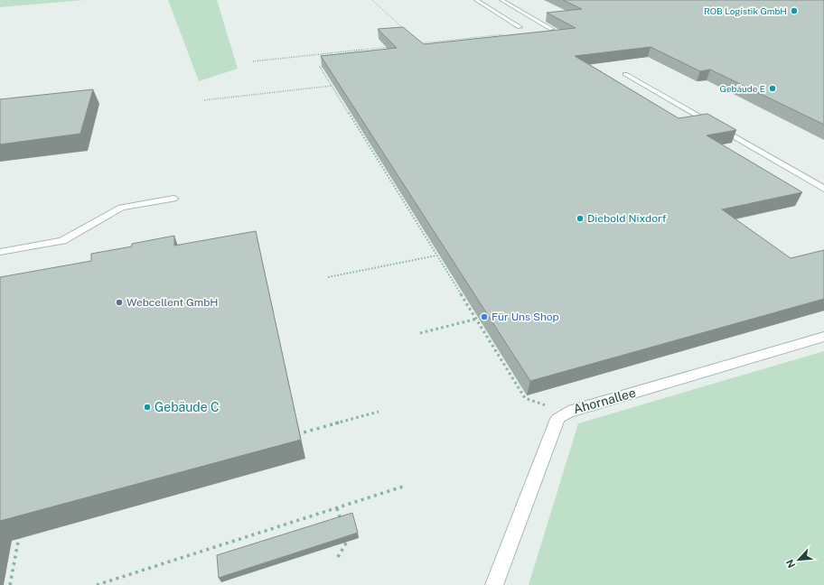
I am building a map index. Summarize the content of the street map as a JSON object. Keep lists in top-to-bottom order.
{
  "streets": {
    "street": ["Ahornallee"]
  },
  "places": [
    "ROB Logistik GmbH",
    "Gebäude E",
    "Diebold Nixdorf",
    "Webcellent GmbH",
    "Für Uns Shop",
    "Gebäude C"
  ],
  "north": "bottom left"
}
